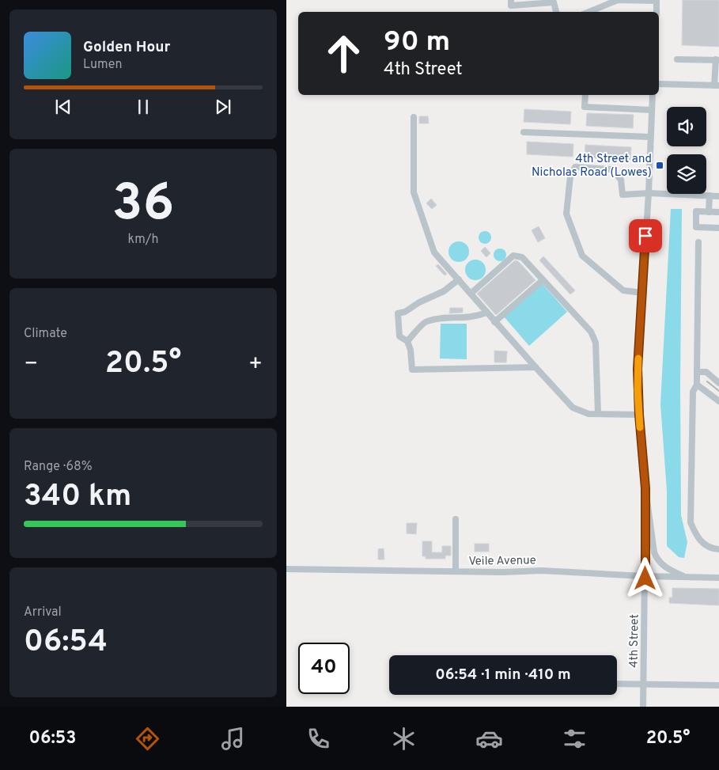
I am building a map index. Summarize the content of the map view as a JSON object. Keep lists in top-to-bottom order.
{
  "streets": {
    "street": ["Veile Avenue", "4th Street"]
  },
  "crossings": [
    ["Veile Avenue", "4th Street"]
  ],
  "places": {
    "transit": ["4th Street and Nicholas Road (Lowes)"]
  },
  "page": {
    "turn": ["90 m", "4th Street"],
    "song": ["Golden Hour", "Lumen"],
    "tile": [
      ["36", "km/h"],
      "Climate",
      ["Range · 68%", "340 km"],
      ["Arrival", "06:54"]
    ],
    "heat": ["−", "20.5°", "+"],
    "limit": "40",
    "trip": "06:54 · 1 min · 410 m",
    "tabs": ["06:53", "20.5°"]
  }
}
